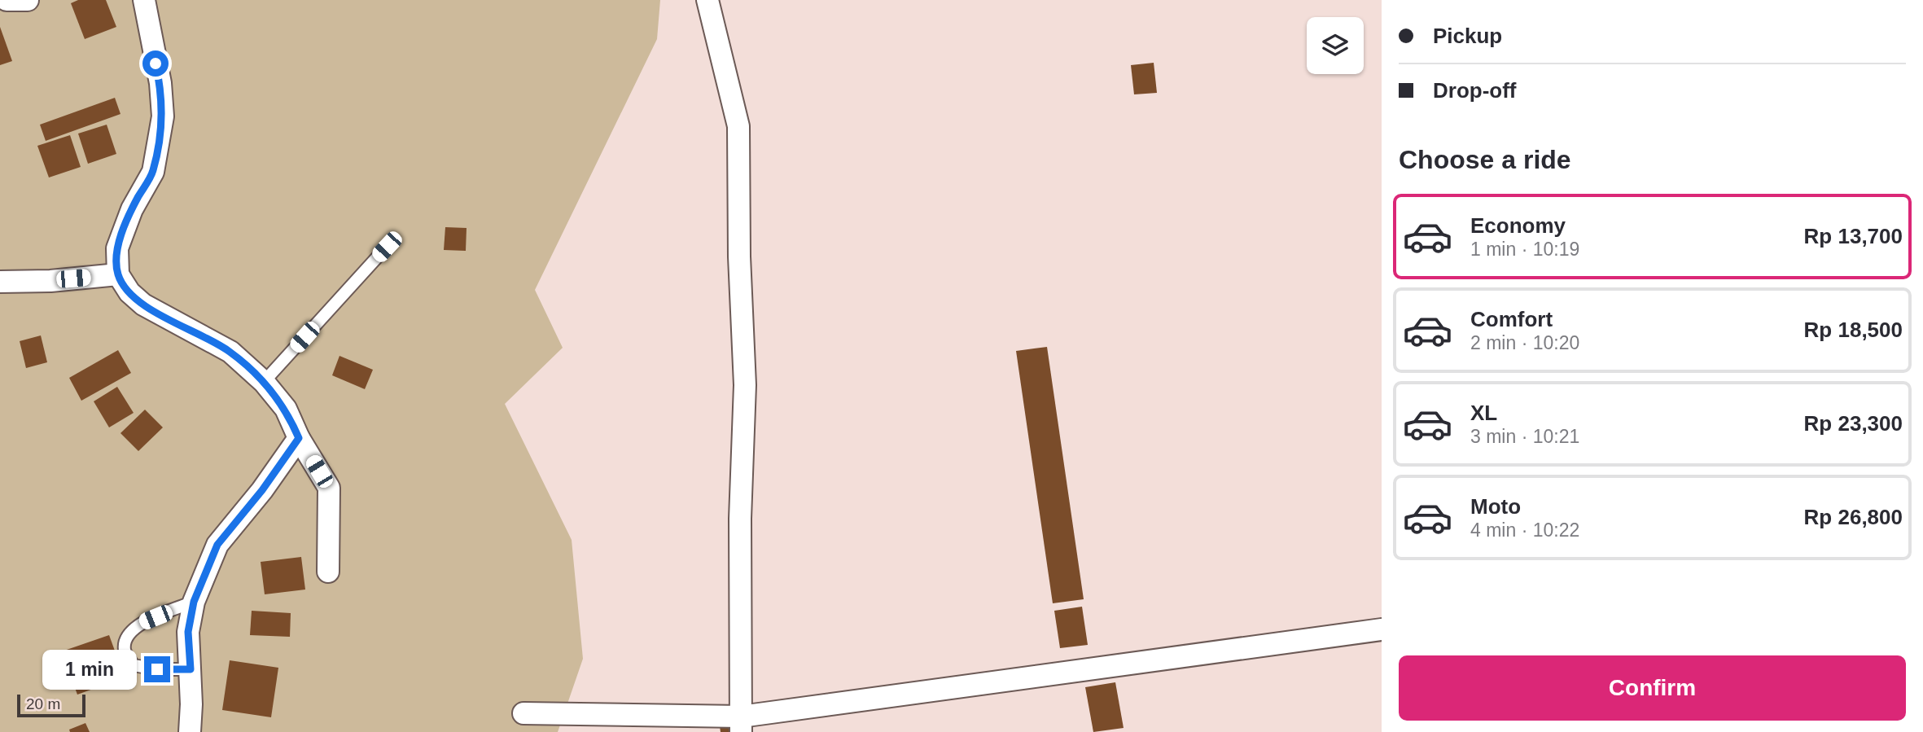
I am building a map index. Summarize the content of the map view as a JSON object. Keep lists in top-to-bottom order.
{
  "scale_bar": "20 m",
  "page": {
    "banner": ["Pickup", "Drop-off"],
    "heading": "Choose a ride",
    "list": [
      {
        "name": "Economy",
        "note": "1 min · 10:19",
        "value": "Rp 13,700"
      },
      {
        "name": "Comfort",
        "note": "2 min · 10:20",
        "value": "Rp 18,500"
      },
      {
        "name": "XL",
        "note": "3 min · 10:21",
        "value": "Rp 23,300"
      },
      {
        "name": "Moto",
        "note": "4 min · 10:22",
        "value": "Rp 26,800"
      }
    ],
    "buttons": "Confirm",
    "bubble": "1 min",
    "scale": "20 m"
  }
}
